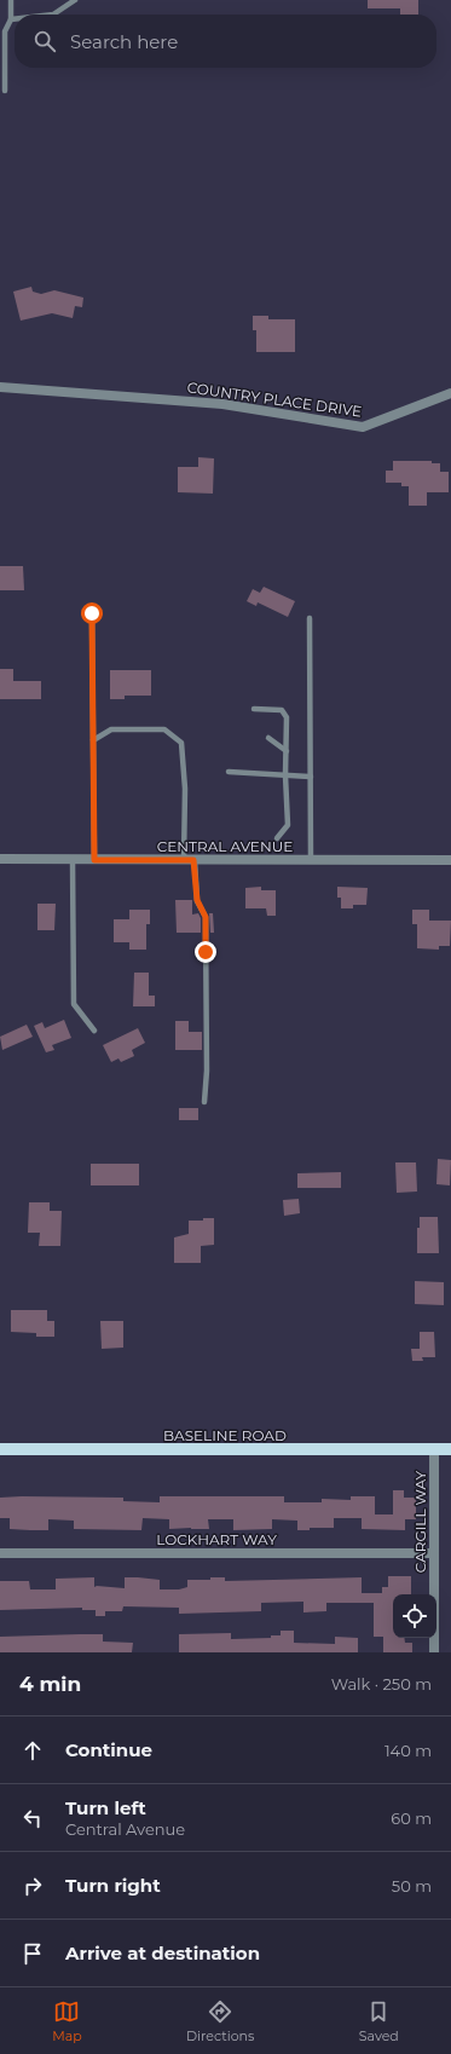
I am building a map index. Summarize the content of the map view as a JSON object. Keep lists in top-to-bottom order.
{
  "streets": {
    "main road": ["BASELINE ROAD"],
    "street": [
      "COUNTRY PLACE DRIVE",
      "CENTRAL AVENUE",
      "CARGILL WAY",
      "LOCKHART WAY"
    ]
  },
  "crossings": [
    ["BASELINE ROAD", "CARGILL WAY"],
    ["CARGILL WAY", "LOCKHART WAY"]
  ],
  "page": {
    "search": "Search here",
    "heading": ["4 min", "Walk · 250 m"],
    "list": [
      ["Continue", "140 m"],
      ["Turn left", "Central Avenue", "60 m"],
      ["Turn right", "50 m"],
      "Arrive at destination"
    ],
    "nav": ["Map", "Directions", "Saved"]
  }
}
